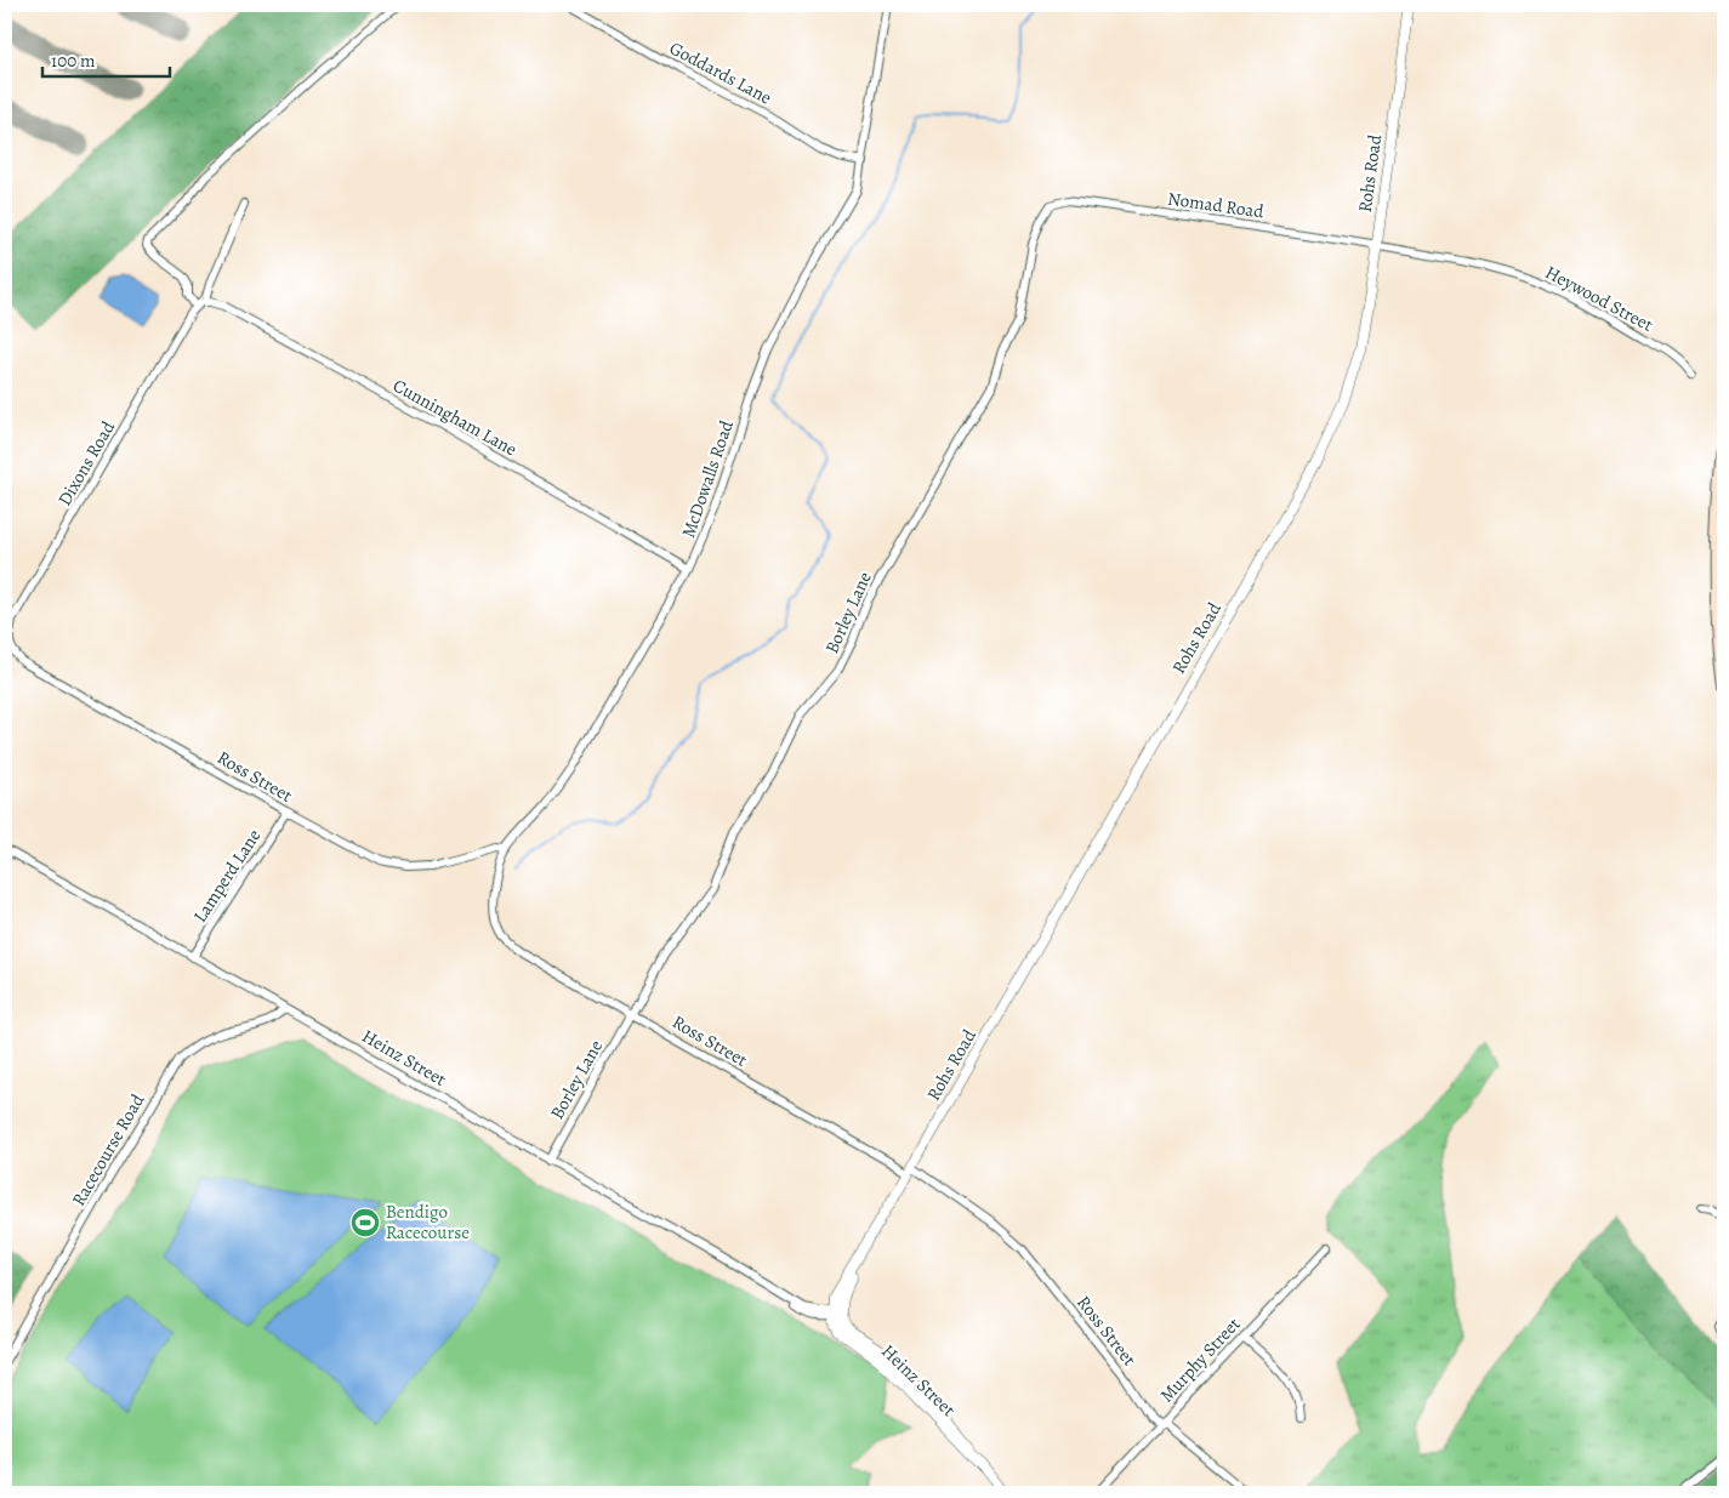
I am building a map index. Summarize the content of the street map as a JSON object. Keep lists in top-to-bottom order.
{
  "streets": {
    "street": [
      "Goddards Lane",
      "Rohs Road",
      "Nomad Road",
      "Heywood Street",
      "Cunningham Lane",
      "Dixons Road",
      "McDowalls Road",
      "Borley Lane",
      "Ross Street",
      "Lamperd Lane",
      "Heinz Street",
      "Racecourse Road",
      "Murphy Street"
    ]
  },
  "crossings": [
    ["Goddards Lane", "McDowalls Road"],
    ["Rohs Road", "Nomad Road"],
    ["Rohs Road", "Heywood Street"],
    ["Rohs Road", "Ross Street"],
    ["Rohs Road", "Heinz Street"],
    ["Nomad Road", "Heywood Street"],
    ["Nomad Road", "Borley Lane"],
    ["Cunningham Lane", "Dixons Road"],
    ["Cunningham Lane", "McDowalls Road"],
    ["Dixons Road", "Ross Street"],
    ["McDowalls Road", "Ross Street"],
    ["Borley Lane", "Ross Street"],
    ["Borley Lane", "Heinz Street"],
    ["Ross Street", "Lamperd Lane"],
    ["Ross Street", "Murphy Street"],
    ["Lamperd Lane", "Heinz Street"],
    ["Heinz Street", "Racecourse Road"]
  ],
  "places": {
    "sports": ["Bendigo Racecourse"]
  },
  "scale_bar": "100 m"
}
